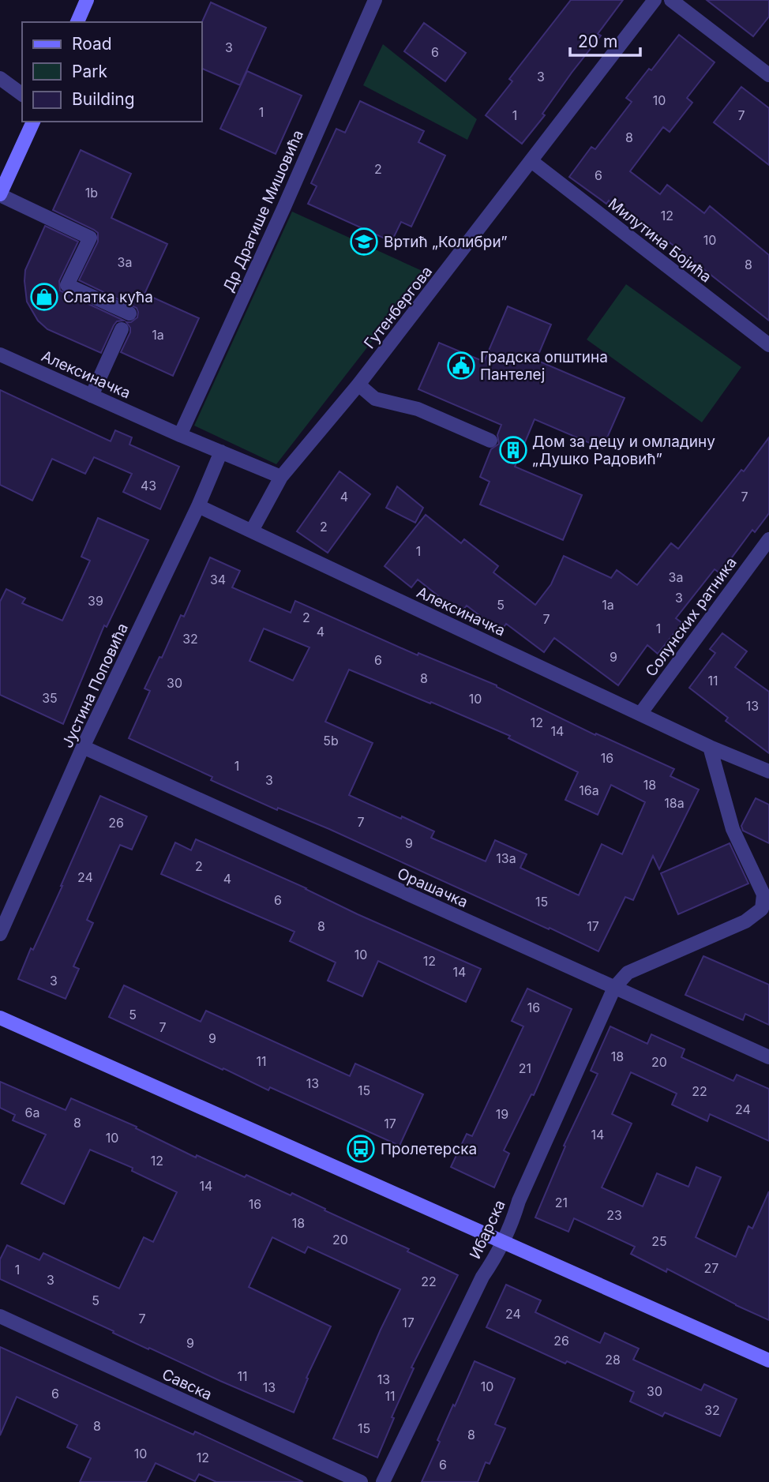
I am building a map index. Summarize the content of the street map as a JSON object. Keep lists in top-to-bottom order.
{
  "streets": {
    "street": [
      "Др Драгише Мишовића",
      "Милутина Бојића",
      "Гутенбергова",
      "Алексиначка",
      "Солунских ратника",
      "Јустина Поповића",
      "Орашачка",
      "Ибарска",
      "Савска"
    ]
  },
  "crossings": [
    ["Др Драгише Мишовића", "Алексиначка"],
    ["Милутина Бојића", "Гутенбергова"],
    ["Гутенбергова", "Алексиначка"],
    ["Алексиначка", "Солунских ратника"],
    ["Алексиначка", "Јустина Поповића"],
    ["Јустина Поповића", "Орашачка"],
    ["Орашачка", "Ибарска"]
  ],
  "places": {
    "school or university": ["Вртић „Колибри”"],
    "shop": ["Слатка кућа"],
    "public building": ["Градска општина Пантелеј"],
    "building": ["Дом за децу и омладину „Душко Радовић”"],
    "bus stop": ["Пролетерска"]
  },
  "house_numbers": [
    "3",
    "6",
    "3",
    "10",
    "1",
    "1",
    "7",
    "8",
    "2",
    "6",
    "1b",
    "12",
    "10",
    "3a",
    "8",
    "1a",
    "43",
    "4",
    "7",
    "2",
    "1",
    "3a",
    "34",
    "3",
    "39",
    "5",
    "1a",
    "2",
    "7",
    "1",
    "4",
    "32",
    "9",
    "6",
    "8",
    "11",
    "30",
    "35",
    "10",
    "13",
    "12",
    "14",
    "5b",
    "16",
    "1",
    "3",
    "18",
    "16a",
    "18a",
    "7",
    "26",
    "9",
    "13a",
    "2",
    "24",
    "4",
    "6",
    "15",
    "8",
    "17",
    "10",
    "12",
    "14",
    "3",
    "16",
    "5",
    "7",
    "9",
    "18",
    "11",
    "20",
    "21",
    "13",
    "15",
    "22",
    "24",
    "6a",
    "19",
    "8",
    "17",
    "14",
    "10",
    "12",
    "14",
    "21",
    "16",
    "23",
    "18",
    "20",
    "25",
    "27",
    "1",
    "3",
    "22",
    "5",
    "24",
    "7",
    "17",
    "26",
    "9",
    "28",
    "11",
    "13",
    "10",
    "13",
    "30",
    "6",
    "11",
    "32",
    "8",
    "15",
    "8",
    "10",
    "12",
    "6"
  ],
  "legend": ["Road", "Park", "Building"],
  "scale_bar": "20 m"
}
